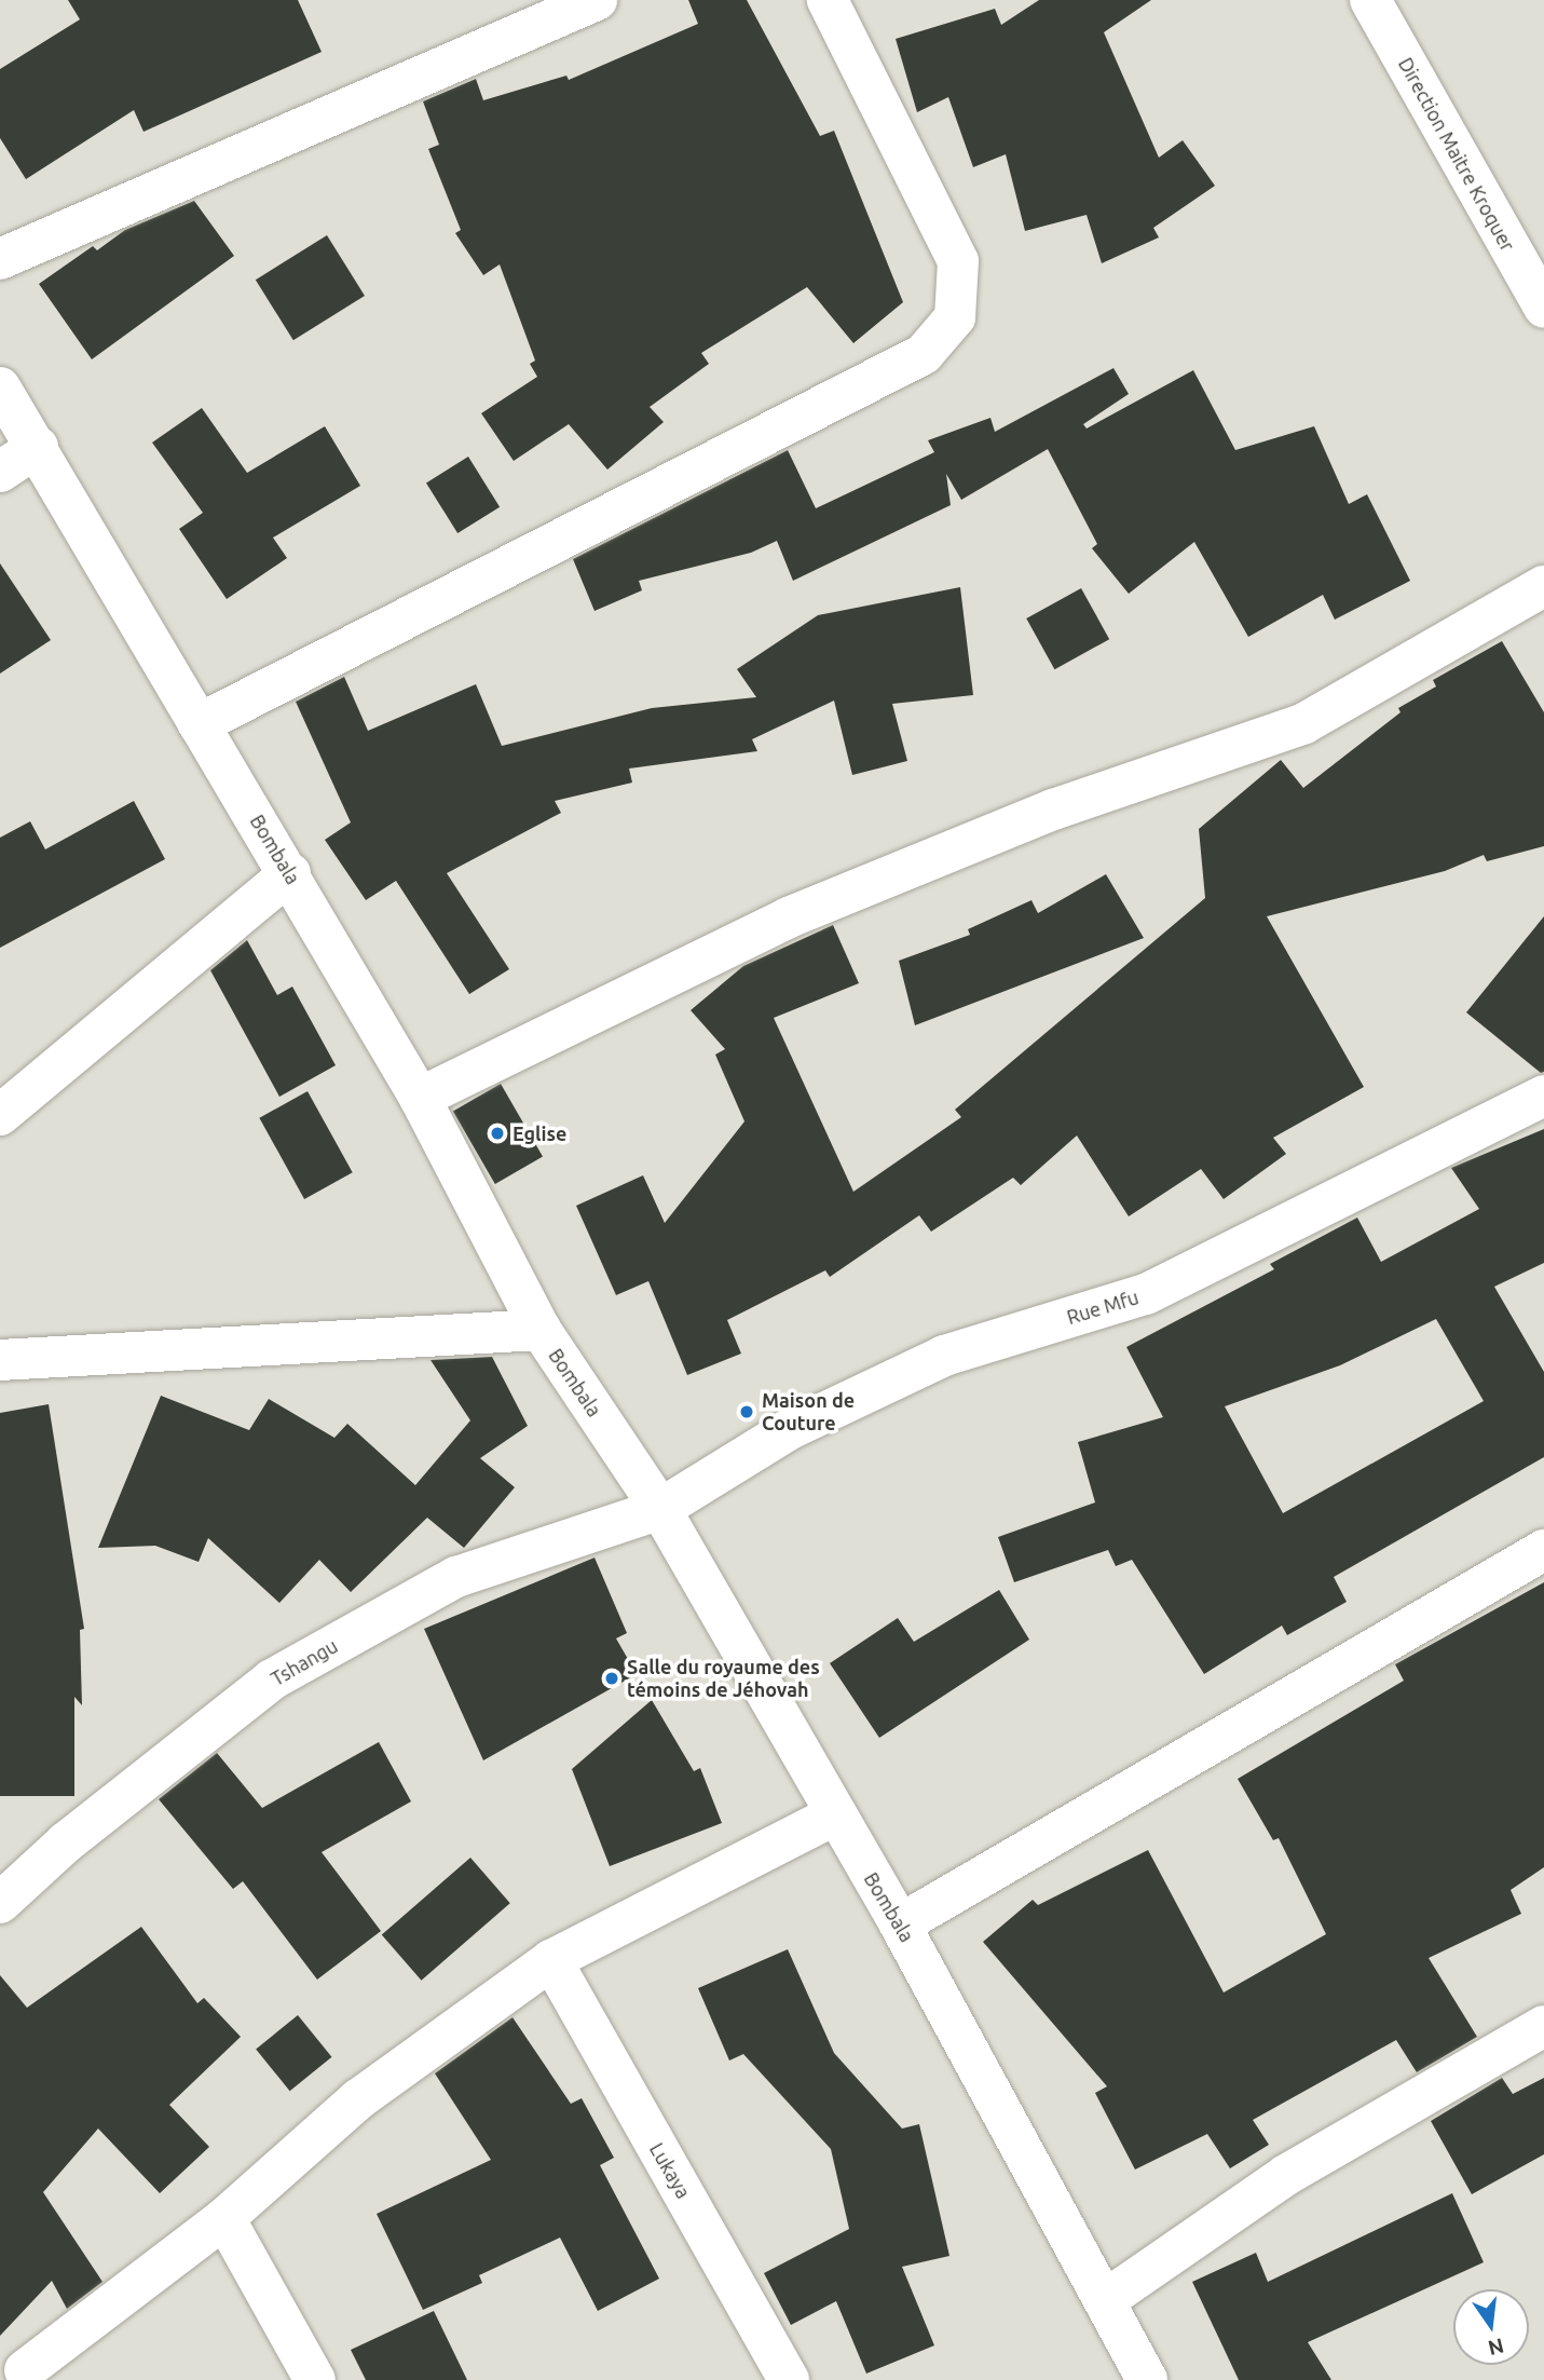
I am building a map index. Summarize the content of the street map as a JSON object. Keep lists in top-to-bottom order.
{
  "streets": {
    "street": [
      "Direction Maitre Kroquer",
      "Bombala",
      "Rue Mfu",
      "Tshangu",
      "Lukaya"
    ]
  },
  "crossings": [
    ["Bombala", "Rue Mfu"],
    ["Bombala", "Tshangu"],
    ["Rue Mfu", "Tshangu"]
  ],
  "places": ["Eglise", "Maison de Couture", "Salle du royaume des témoins de Jéhovah"],
  "north": "bottom"
}
